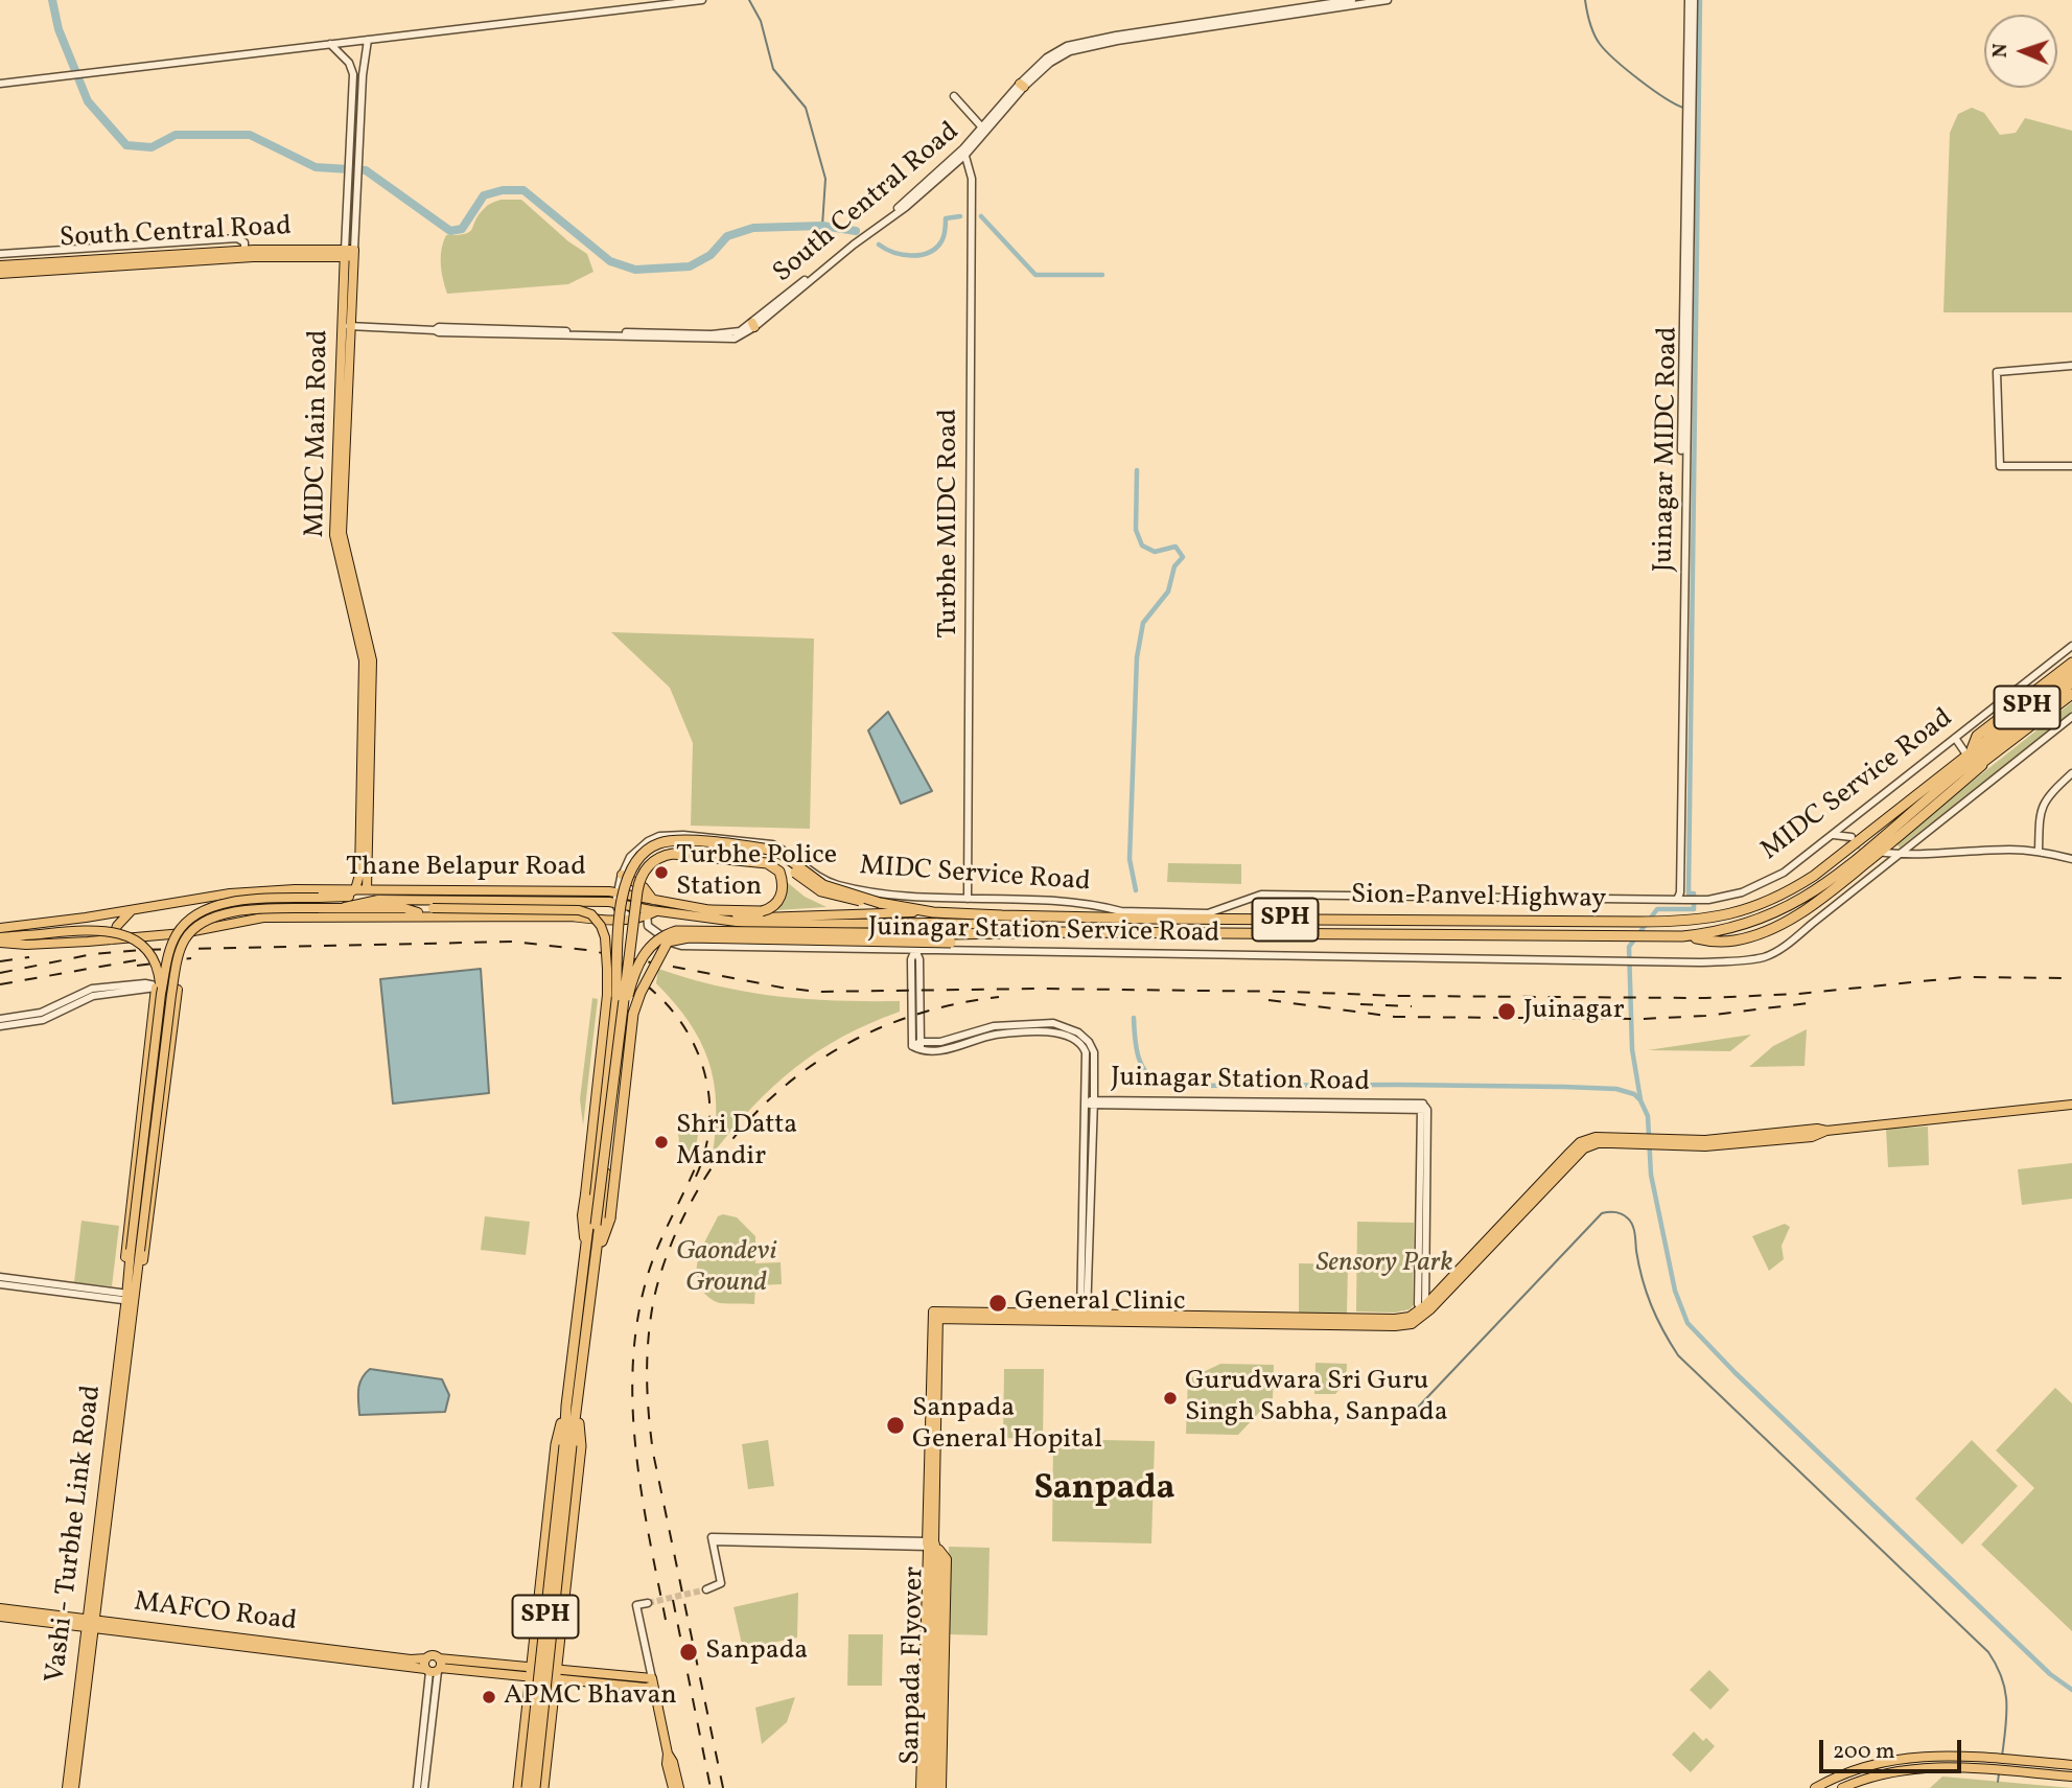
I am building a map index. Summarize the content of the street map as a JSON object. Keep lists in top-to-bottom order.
{
  "streets": {
    "highway": ["SPH", "Sion-Panvel Highway"],
    "main road": [
      "South Central Road",
      "MIDC Main Road",
      "Thane Belapur Road",
      "Vashi - Turbhe Link Road",
      "MAFCO Road",
      "Sanpada Flyover"
    ],
    "street": [
      "Juinagar MIDC Road",
      "Turbhe MIDC Road",
      "MIDC Service Road",
      "Juinagar Station Service Road",
      "Juinagar Station Road"
    ]
  },
  "crossings": [
    ["South Central Road", "MIDC Main Road"],
    ["South Central Road", "Turbhe MIDC Road"],
    ["MIDC Main Road", "Thane Belapur Road"],
    ["Juinagar MIDC Road", "MIDC Service Road"],
    ["Turbhe MIDC Road", "MIDC Service Road"],
    ["SPH", "Thane Belapur Road"],
    ["SPH", "Sion-Panvel Highway"],
    ["MIDC Service Road", "Thane Belapur Road"],
    ["MIDC Service Road", "Sion-Panvel Highway"],
    ["Thane Belapur Road", "Sion-Panvel Highway"],
    ["Thane Belapur Road", "Juinagar Station Service Road"],
    ["Vashi - Turbhe Link Road", "MAFCO Road"]
  ],
  "districts": ["Sanpada"],
  "parks": ["Gaondevi Ground", "Sensory Park"],
  "places": [
    "Turbhe Police Station",
    "Juinagar",
    "Shri Datta Mandir",
    "General Clinic",
    "Gurudwara Sri Guru Singh Sabha, Sanpada",
    "Sanpada General Hopital",
    "Sanpada",
    "APMC Bhavan"
  ],
  "scale_bar": "200 m",
  "north": "left"
}
